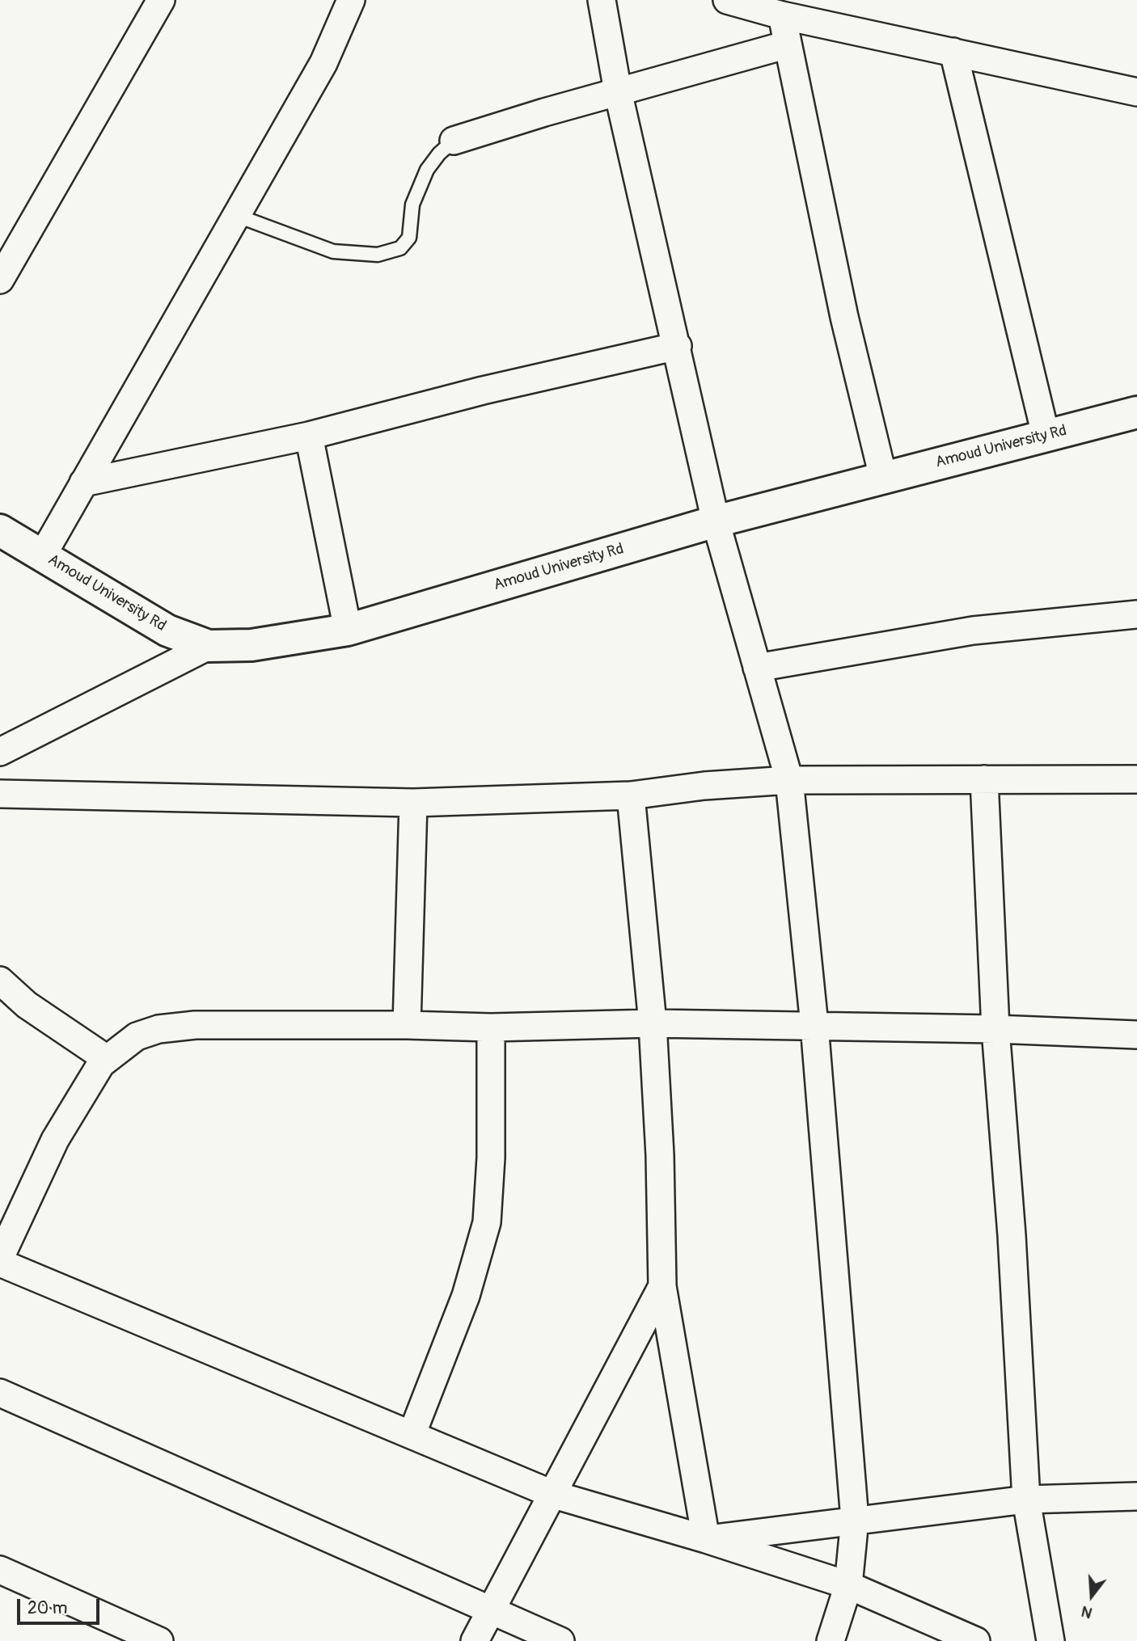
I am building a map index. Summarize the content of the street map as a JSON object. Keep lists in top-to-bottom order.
{
  "streets": {
    "street": ["Amoud University Rd"]
  },
  "scale_bar": "20 m",
  "north": "bottom"
}
